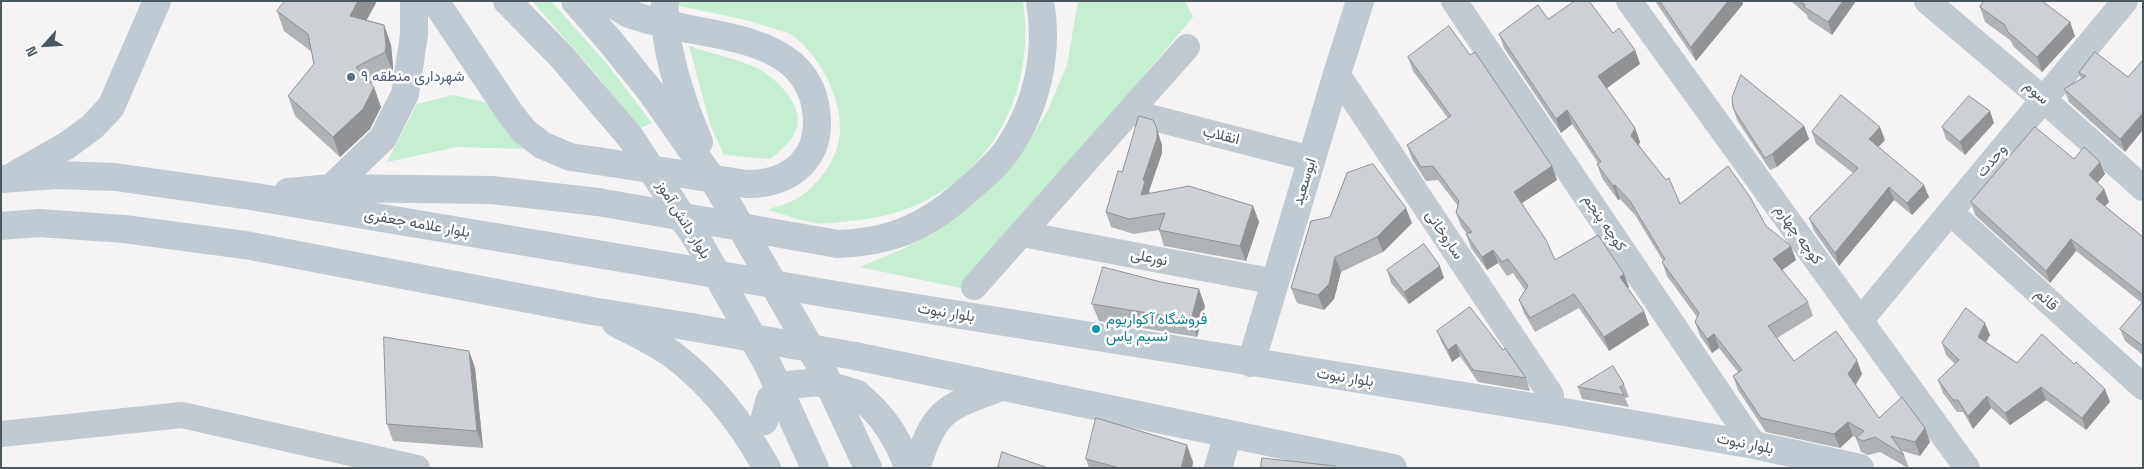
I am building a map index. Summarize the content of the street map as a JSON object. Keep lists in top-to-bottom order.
{
  "streets": {
    "main road": [
      "ابوسعید",
      "بلوار دانش آموز",
      "بلوار علامه جعفری",
      "بلوار نبوت"
    ],
    "street": [
      "سوم",
      "انقلاب",
      "وحدت",
      "کوچه پنجم",
      "ساروخانی",
      "کوچه چهارم",
      "نورعلی",
      "قائم"
    ]
  },
  "crossings": [
    ["سوم", "وحدت"],
    ["انقلاب", "ابوسعید"],
    ["وحدت", "کوچه چهارم"],
    ["وحدت", "قائم"],
    ["ابوسعید", "ساروخانی"],
    ["ابوسعید", "نورعلی"],
    ["ابوسعید", "بلوار نبوت"],
    ["کوچه پنجم", "بلوار نبوت"],
    ["بلوار علامه جعفری", "بلوار نبوت"]
  ],
  "places": ["شهرداری منطقه ۹", "فروشگاه آکواریوم نسیم یاس"],
  "north": "bottom left"
}
